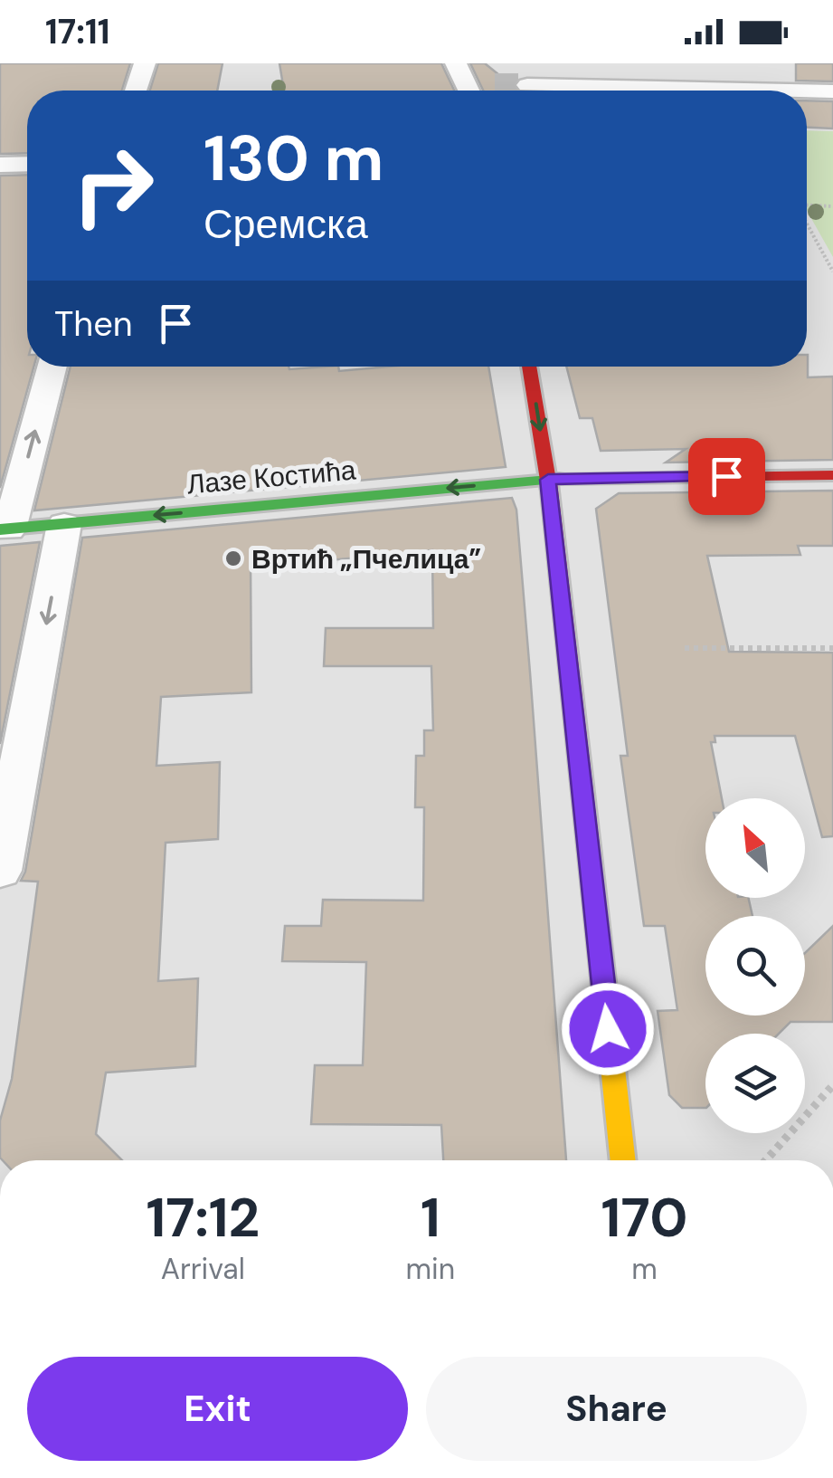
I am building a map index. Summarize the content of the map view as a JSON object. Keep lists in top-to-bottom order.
{
  "streets": {
    "street": ["Лазе Костића"]
  },
  "one_way": ["Лазе Костића"],
  "places": ["Вртић „Пчелица”"],
  "north": "top left",
  "page": {
    "status": "17:11",
    "turn": ["130 m", "Сремска"],
    "then": "Then",
    "eta": [
      "17:12",
      "Arrival",
      "1",
      "min",
      "170",
      "m"
    ],
    "buttons": ["Exit", "Share"]
  }
}
